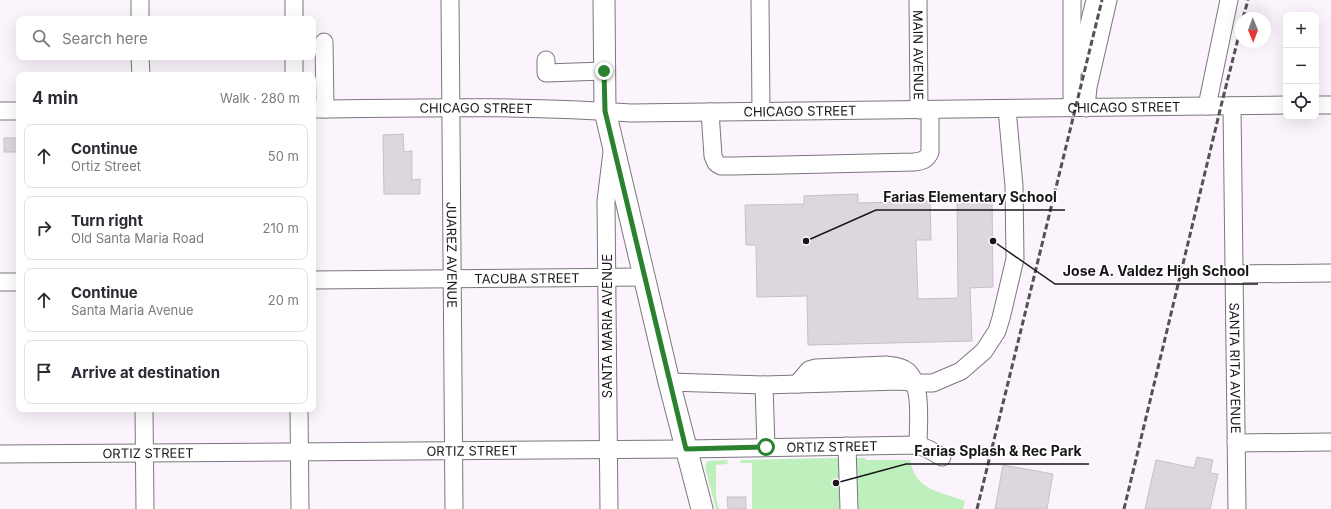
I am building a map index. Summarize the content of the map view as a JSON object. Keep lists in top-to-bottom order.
{
  "streets": {
    "street": [
      "MAIN AVENUE",
      "CHICAGO STREET",
      "JUAREZ AVENUE",
      "TACUBA STREET",
      "SANTA MARIA AVENUE",
      "SANTA RITA AVENUE",
      "ORTIZ STREET"
    ]
  },
  "crossings": [
    ["MAIN AVENUE", "CHICAGO STREET"],
    ["CHICAGO STREET", "JUAREZ AVENUE"],
    ["CHICAGO STREET", "SANTA RITA AVENUE"],
    ["JUAREZ AVENUE", "TACUBA STREET"],
    ["JUAREZ AVENUE", "ORTIZ STREET"],
    ["TACUBA STREET", "SANTA MARIA AVENUE"],
    ["SANTA MARIA AVENUE", "ORTIZ STREET"]
  ],
  "places": ["Farias Elementary School", "Jose A. Valdez High School", "Farias Splash & Rec Park"],
  "north": "bottom",
  "page": {
    "map_buttons": ["+", "−"],
    "search": "Search here",
    "heading": ["4 min", "Walk · 280 m"],
    "list": [
      ["Continue", "Ortiz Street", "50 m"],
      ["Turn right", "Old Santa Maria Road", "210 m"],
      ["Continue", "Santa Maria Avenue", "20 m"],
      "Arrive at destination"
    ]
  }
}
